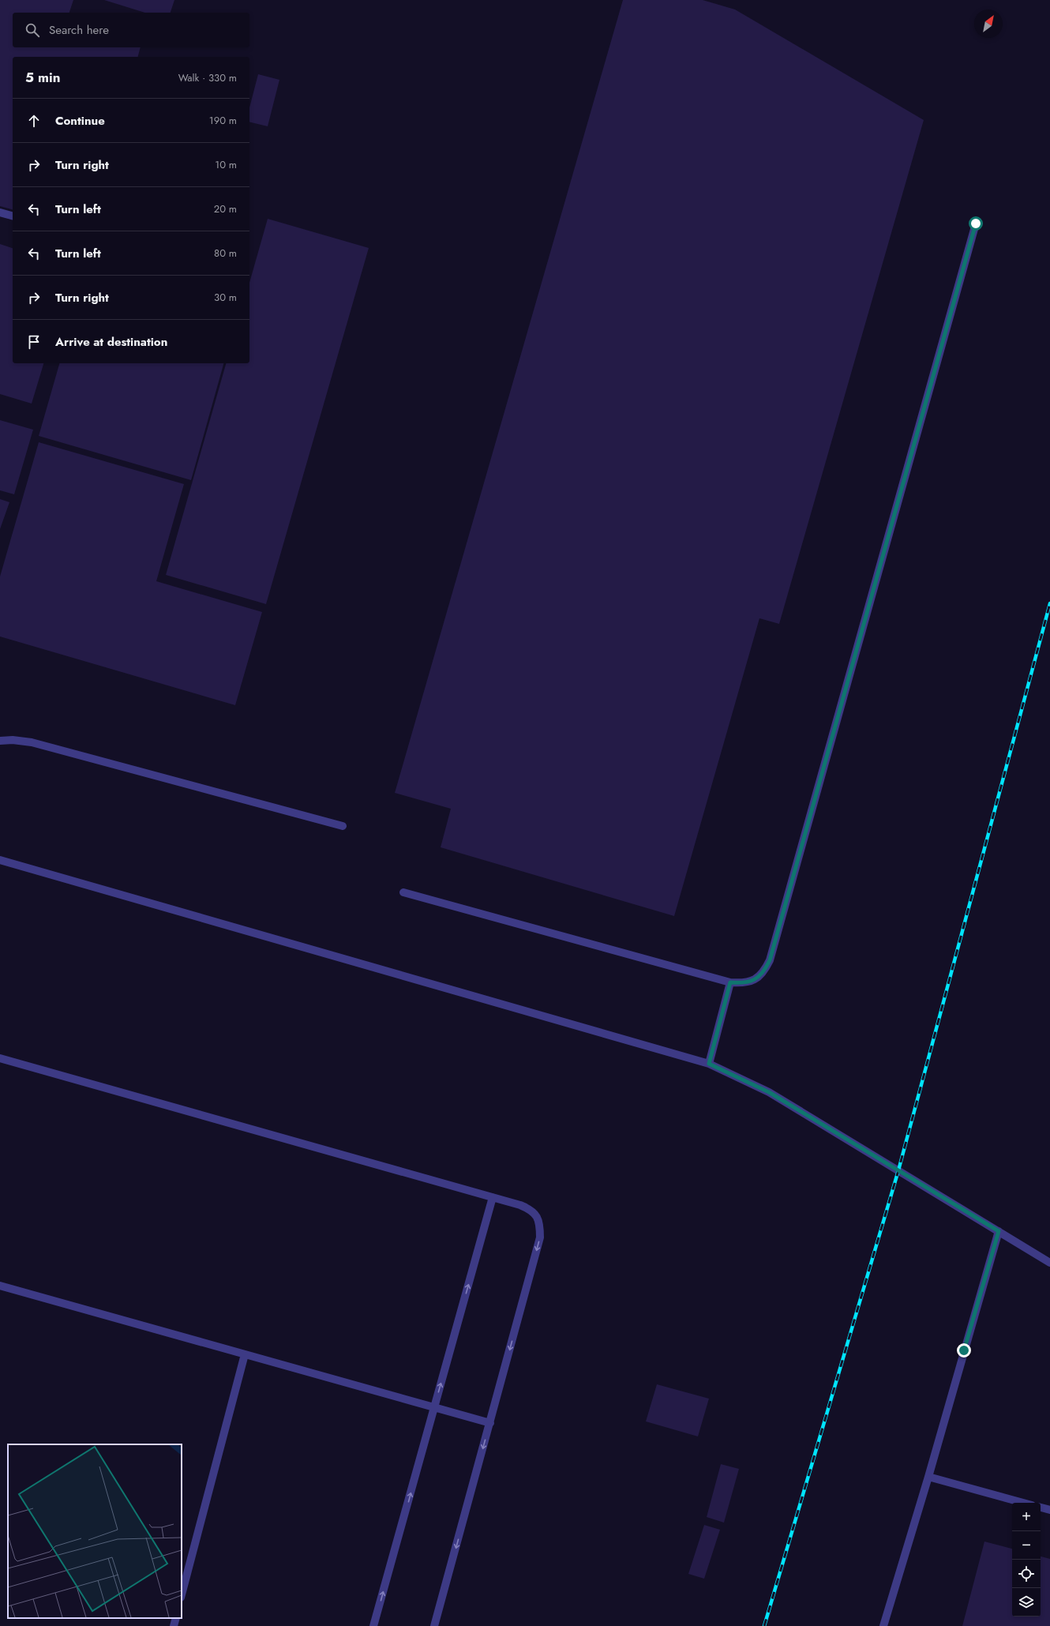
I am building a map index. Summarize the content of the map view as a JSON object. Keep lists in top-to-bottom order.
{
  "north": "top right",
  "page": {
    "search": "Search here",
    "heading": ["5 min", "Walk · 330 m"],
    "list": [
      ["Continue", "190 m"],
      ["Turn right", "10 m"],
      ["Turn left", "20 m"],
      ["Turn left", "80 m"],
      ["Turn right", "30 m"],
      "Arrive at destination"
    ],
    "map_buttons": ["+", "−"]
  }
}
